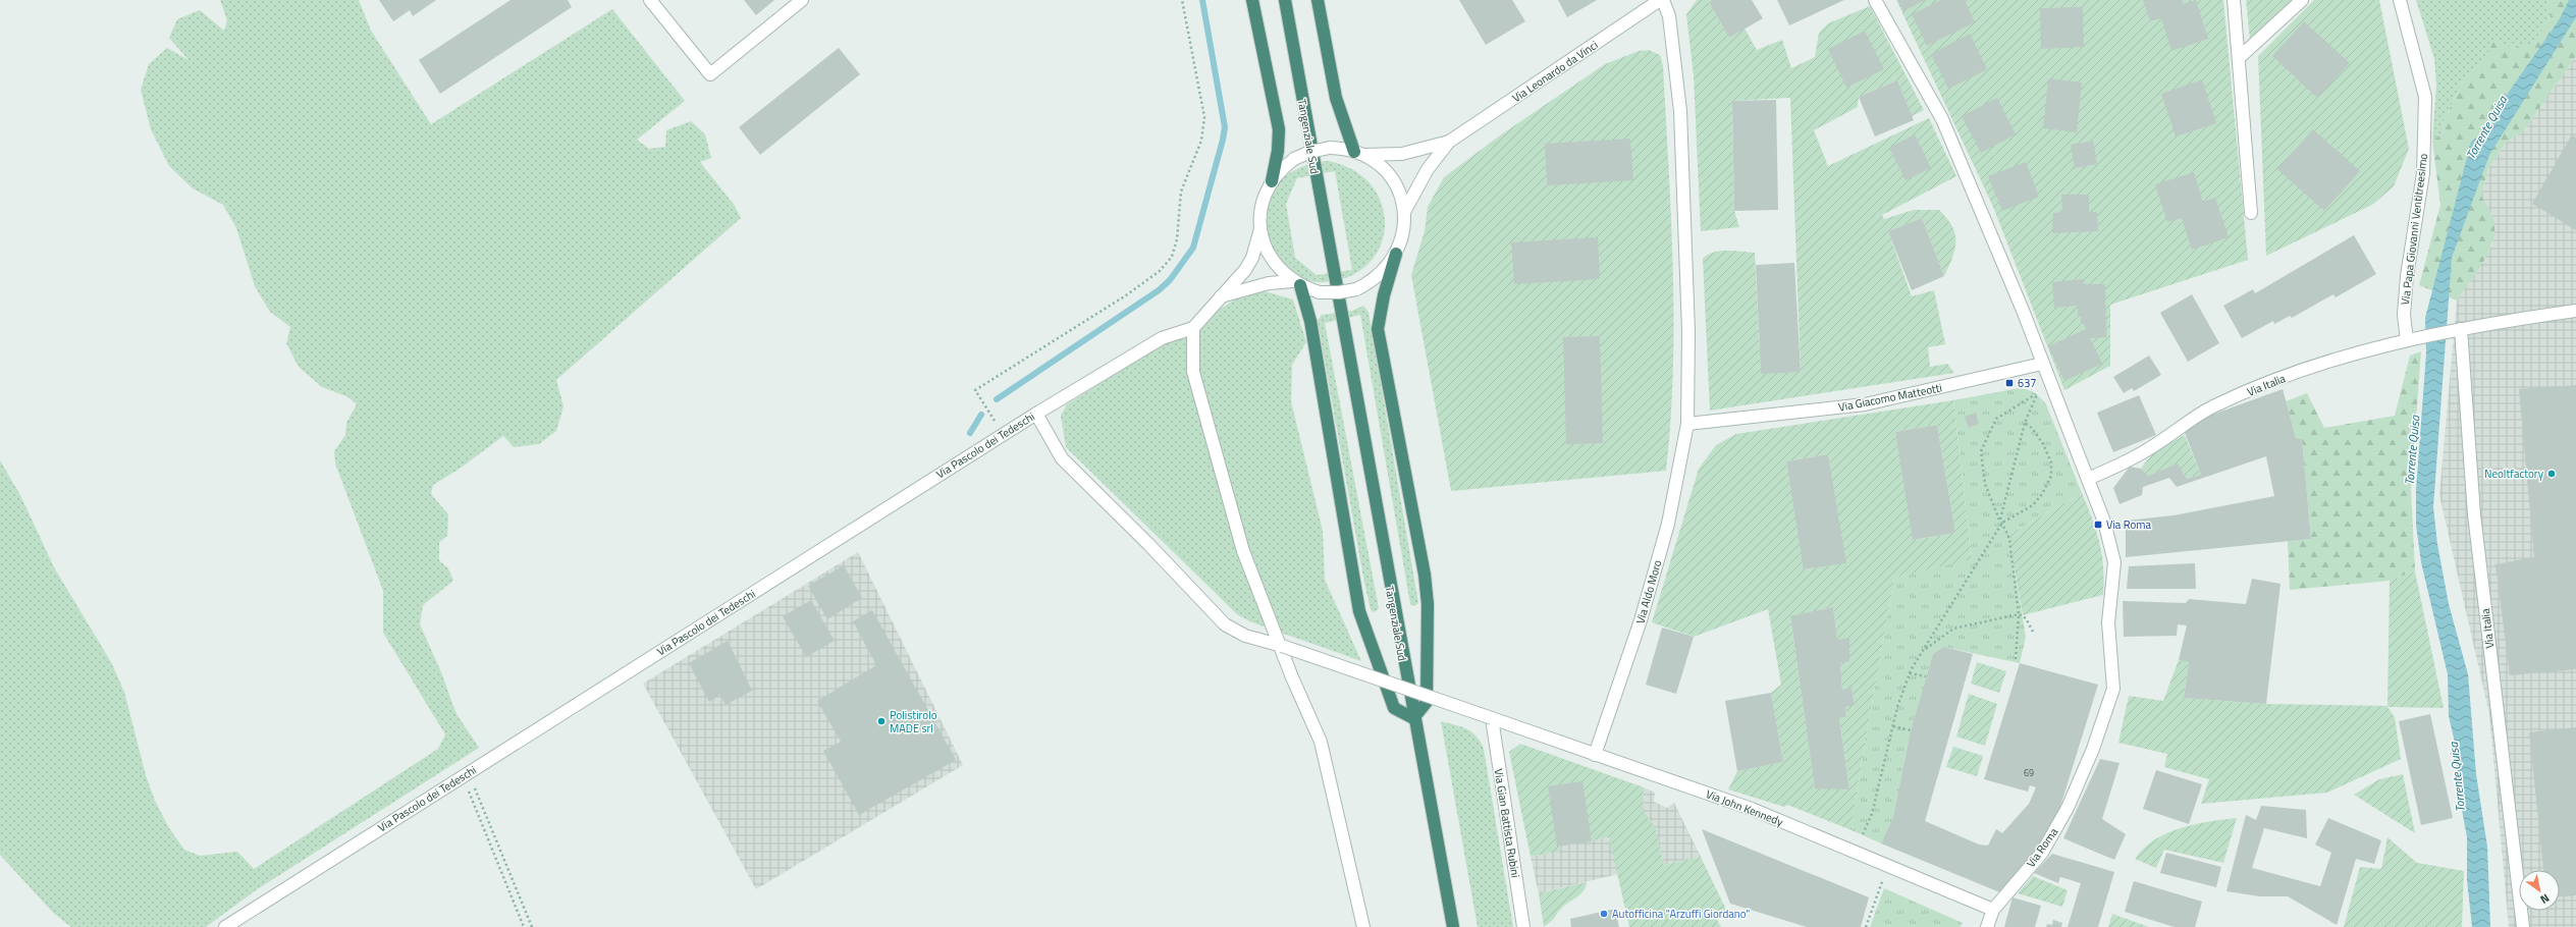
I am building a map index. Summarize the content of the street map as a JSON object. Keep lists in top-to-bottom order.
{
  "streets": {
    "highway": ["Tangenziale Sud"],
    "street": [
      "Via Leonardo da Vinci",
      "Via Papa Giovanni Ventitreesimo",
      "Via Italia",
      "Via Giacomo Matteotti",
      "Via Pascolo dei Tedeschi",
      "Via Aldo Moro",
      "Via John Kennedy",
      "Via Gian Battista Rubini",
      "Via Roma"
    ]
  },
  "crossings": [
    ["Via Papa Giovanni Ventitreesimo", "Via Italia"],
    ["Via Italia", "Via Roma"],
    ["Via Giacomo Matteotti", "Via Aldo Moro"],
    ["Via Giacomo Matteotti", "Via Roma"],
    ["Via Pascolo dei Tedeschi", "Via John Kennedy"],
    ["Via Aldo Moro", "Via John Kennedy"],
    ["Via John Kennedy", "Via Gian Battista Rubini"],
    ["Via John Kennedy", "Via Roma"]
  ],
  "water": ["Torrente Quisa"],
  "places": {
    "transit": ["637", "Via Roma"],
    "other": ["Neoltfactory", "Polistirolo MADE srl", "Autofficina \"Arzuffi Giordano\""]
  },
  "house_numbers": ["69"],
  "north": "bottom right"
}
